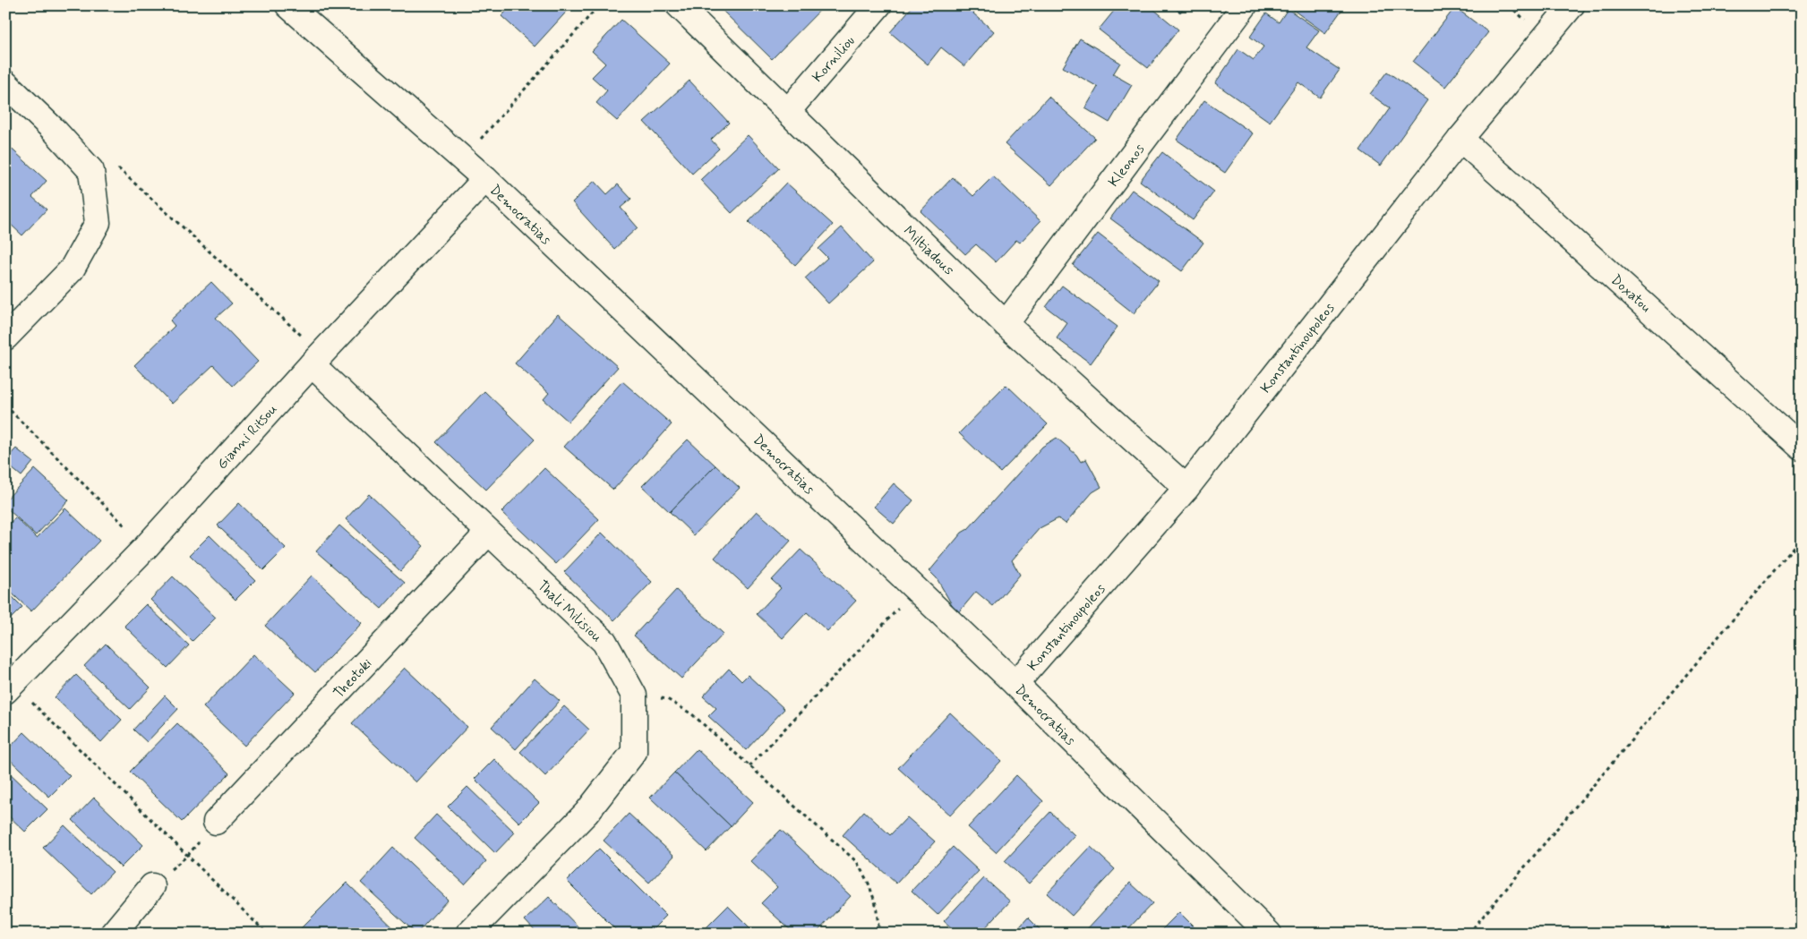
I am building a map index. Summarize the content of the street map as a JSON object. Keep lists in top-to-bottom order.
{
  "streets": {
    "street": [
      "Korniliou",
      "Kleonos",
      "Democratias",
      "Miltiadous",
      "Doxatou",
      "Konstantinoupoleos",
      "Gianni Ritsou",
      "Thali Milisiou",
      "Theotoki"
    ]
  },
  "crossings": [
    ["Korniliou", "Miltiadous"],
    ["Kleonos", "Miltiadous"],
    ["Democratias", "Konstantinoupoleos"],
    ["Democratias", "Gianni Ritsou"],
    ["Miltiadous", "Konstantinoupoleos"],
    ["Doxatou", "Konstantinoupoleos"],
    ["Gianni Ritsou", "Thali Milisiou"],
    ["Thali Milisiou", "Theotoki"]
  ]
}
